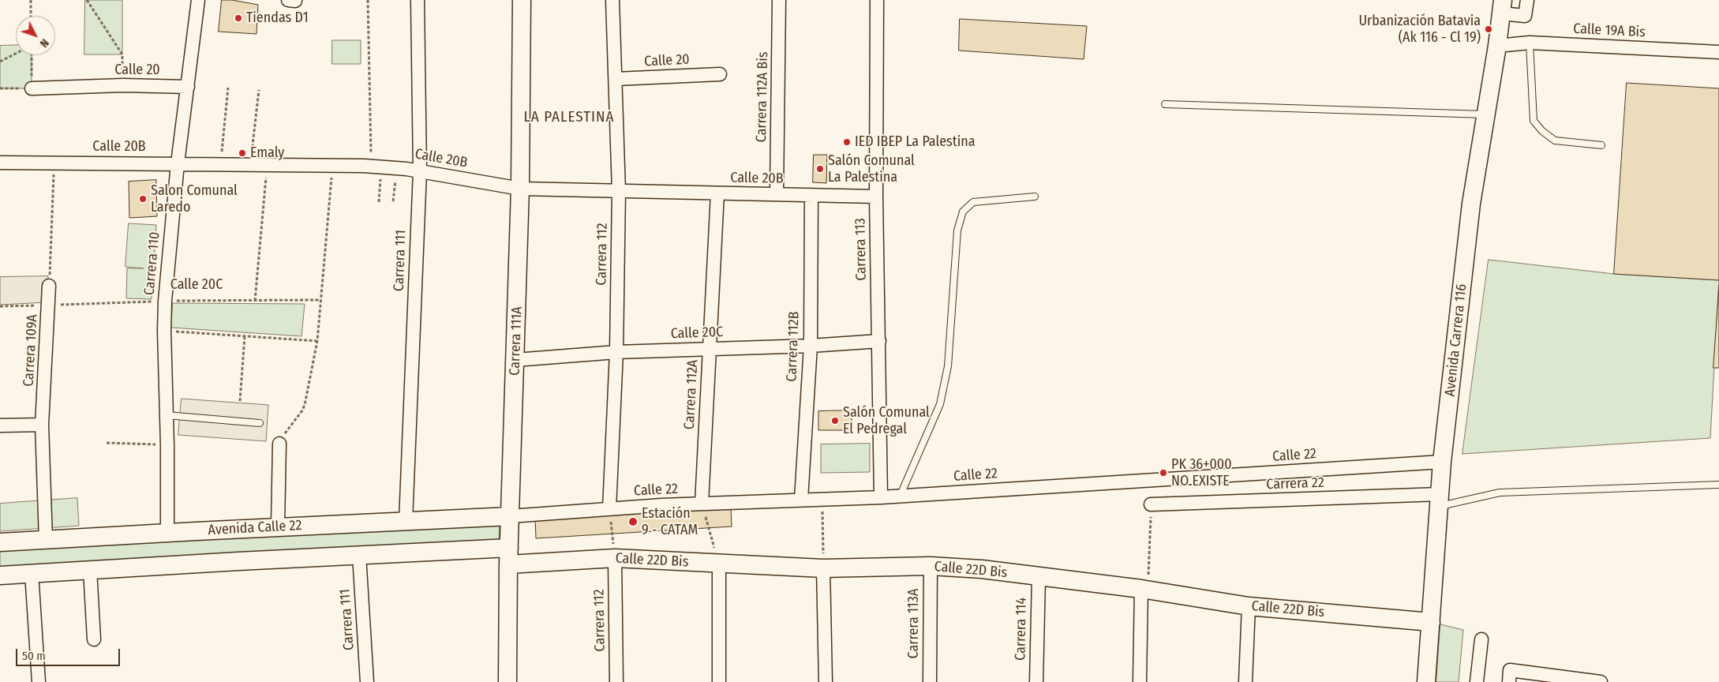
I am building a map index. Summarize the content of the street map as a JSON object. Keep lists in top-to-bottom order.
{
  "streets": {
    "street": [
      "Calle 19A Bis",
      "Calle 20",
      "Carrera 112A Bis",
      "Calle 20B",
      "Carrera 113",
      "Carrera 112",
      "Carrera 111",
      "Carrera 110",
      "Calle 20C",
      "Avenida Carrera 116",
      "Carrera 111A",
      "Carrera 112B",
      "Carrera 109A",
      "Carrera 112A",
      "Calle 22",
      "Carrera 22",
      "Avenida Calle 22",
      "Calle 22D Bis",
      "Carrera 113A",
      "Carrera 114"
    ]
  },
  "crossings": [
    ["Calle 19A Bis", "Avenida Carrera 116"],
    ["Calle 20", "Carrera 112"],
    ["Calle 20", "Carrera 110"],
    ["Carrera 112A Bis", "Calle 20B"],
    ["Calle 20B", "Carrera 113"],
    ["Calle 20B", "Carrera 112"],
    ["Calle 20B", "Carrera 111"],
    ["Calle 20B", "Carrera 110"],
    ["Calle 20B", "Carrera 111A"],
    ["Calle 20B", "Carrera 112B"],
    ["Calle 20B", "Carrera 112A"],
    ["Carrera 113", "Calle 20C"],
    ["Carrera 113", "Calle 22"],
    ["Carrera 112", "Calle 20C"],
    ["Carrera 112", "Calle 22"],
    ["Carrera 112", "Calle 22D Bis"],
    ["Carrera 111", "Avenida Calle 22"],
    ["Carrera 110", "Calle 20C"],
    ["Carrera 110", "Avenida Calle 22"],
    ["Calle 20C", "Carrera 111A"],
    ["Calle 20C", "Carrera 112B"],
    ["Calle 20C", "Carrera 109A"],
    ["Calle 20C", "Carrera 112A"],
    ["Avenida Carrera 116", "Calle 22"],
    ["Avenida Carrera 116", "Carrera 22"],
    ["Avenida Carrera 116", "Calle 22D Bis"],
    ["Carrera 111A", "Calle 22"],
    ["Carrera 111A", "Avenida Calle 22"],
    ["Carrera 111A", "Calle 22D Bis"],
    ["Carrera 112B", "Calle 22"],
    ["Carrera 109A", "Avenida Calle 22"],
    ["Carrera 112A", "Calle 22"],
    ["Calle 22", "Avenida Calle 22"],
    ["Calle 22D Bis", "Carrera 113A"],
    ["Calle 22D Bis", "Carrera 114"]
  ],
  "districts": ["LA PALESTINA"],
  "places": [
    "Tiendas D1",
    "Urbanización Batavia (Ak 116 - Cl 19)",
    "IED IBEP La Palestina",
    "Emaly",
    "Salón Comunal La Palestina",
    "Salon Comunal Laredo",
    "Salón Comunal El Pedregal",
    "PK 36+000 NO EXISTE",
    "Estación 9 - CATAM"
  ],
  "scale_bar": "50 m",
  "north": "bottom right"
}
